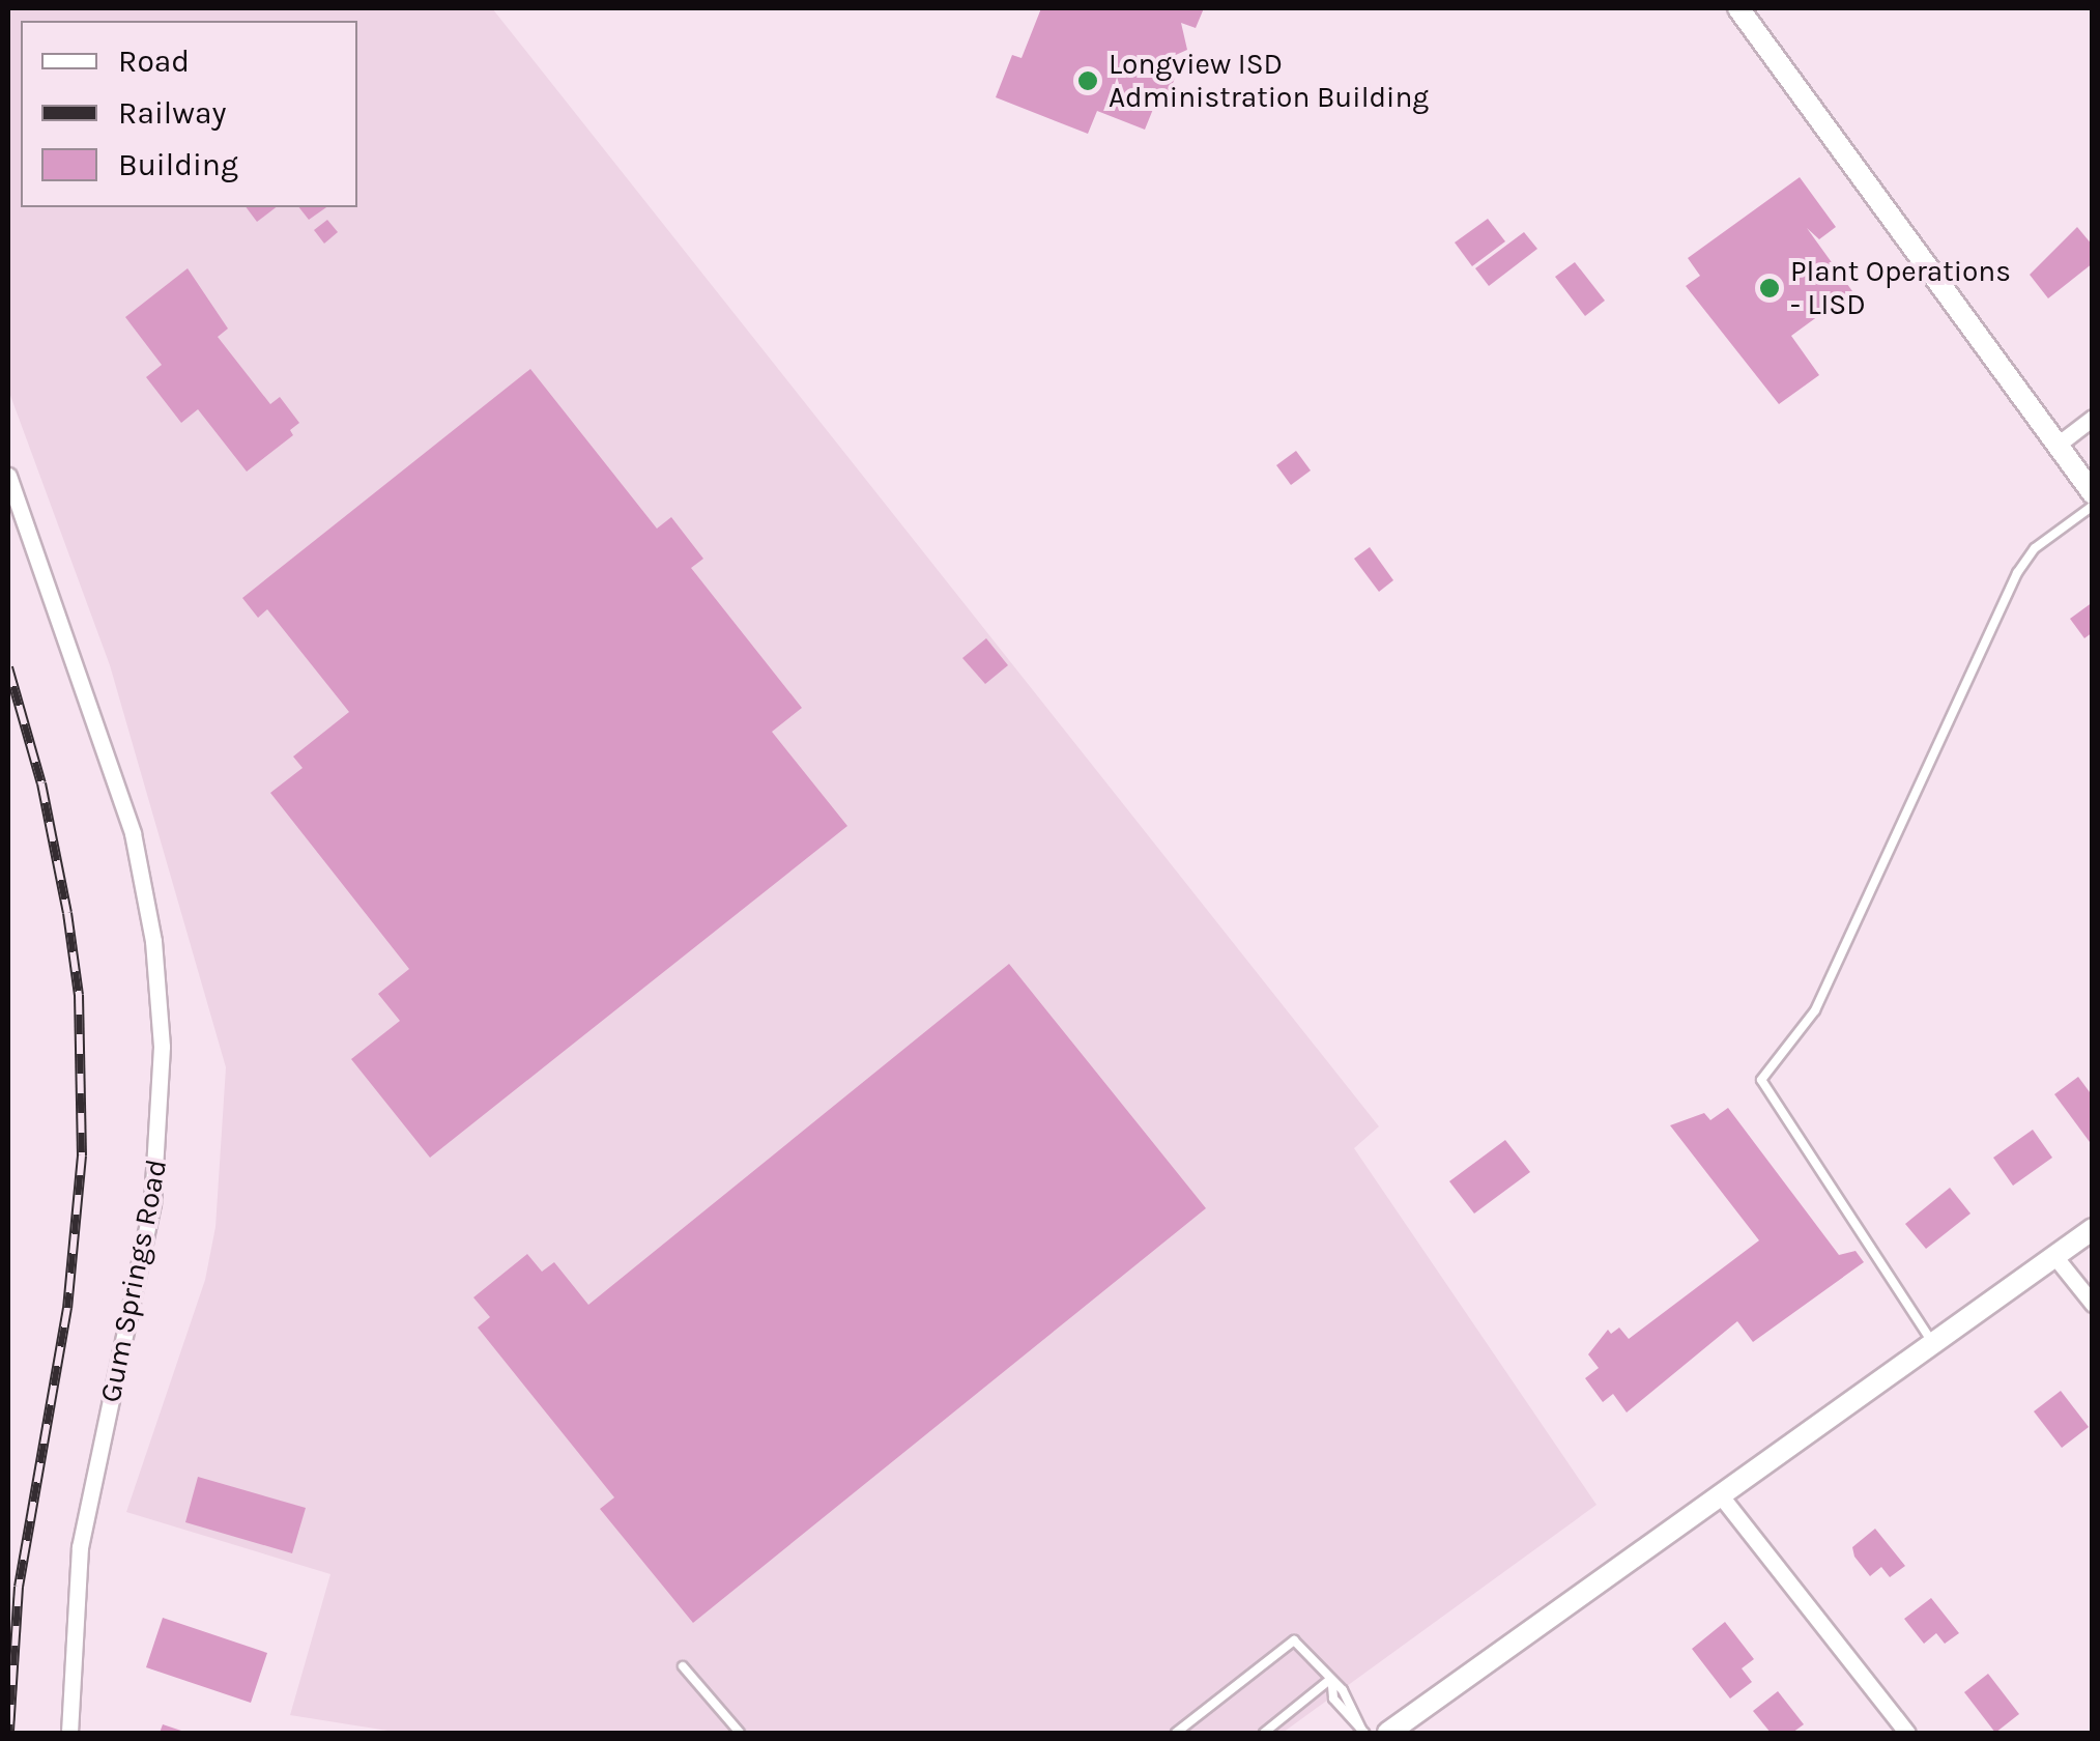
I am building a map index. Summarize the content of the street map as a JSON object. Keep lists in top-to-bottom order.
{
  "streets": {
    "street": ["Gum Springs Road"]
  },
  "places": ["Longview ISD Administration Building", "Plant Operations - LISD"],
  "legend": ["Road", "Railway", "Building"]
}
